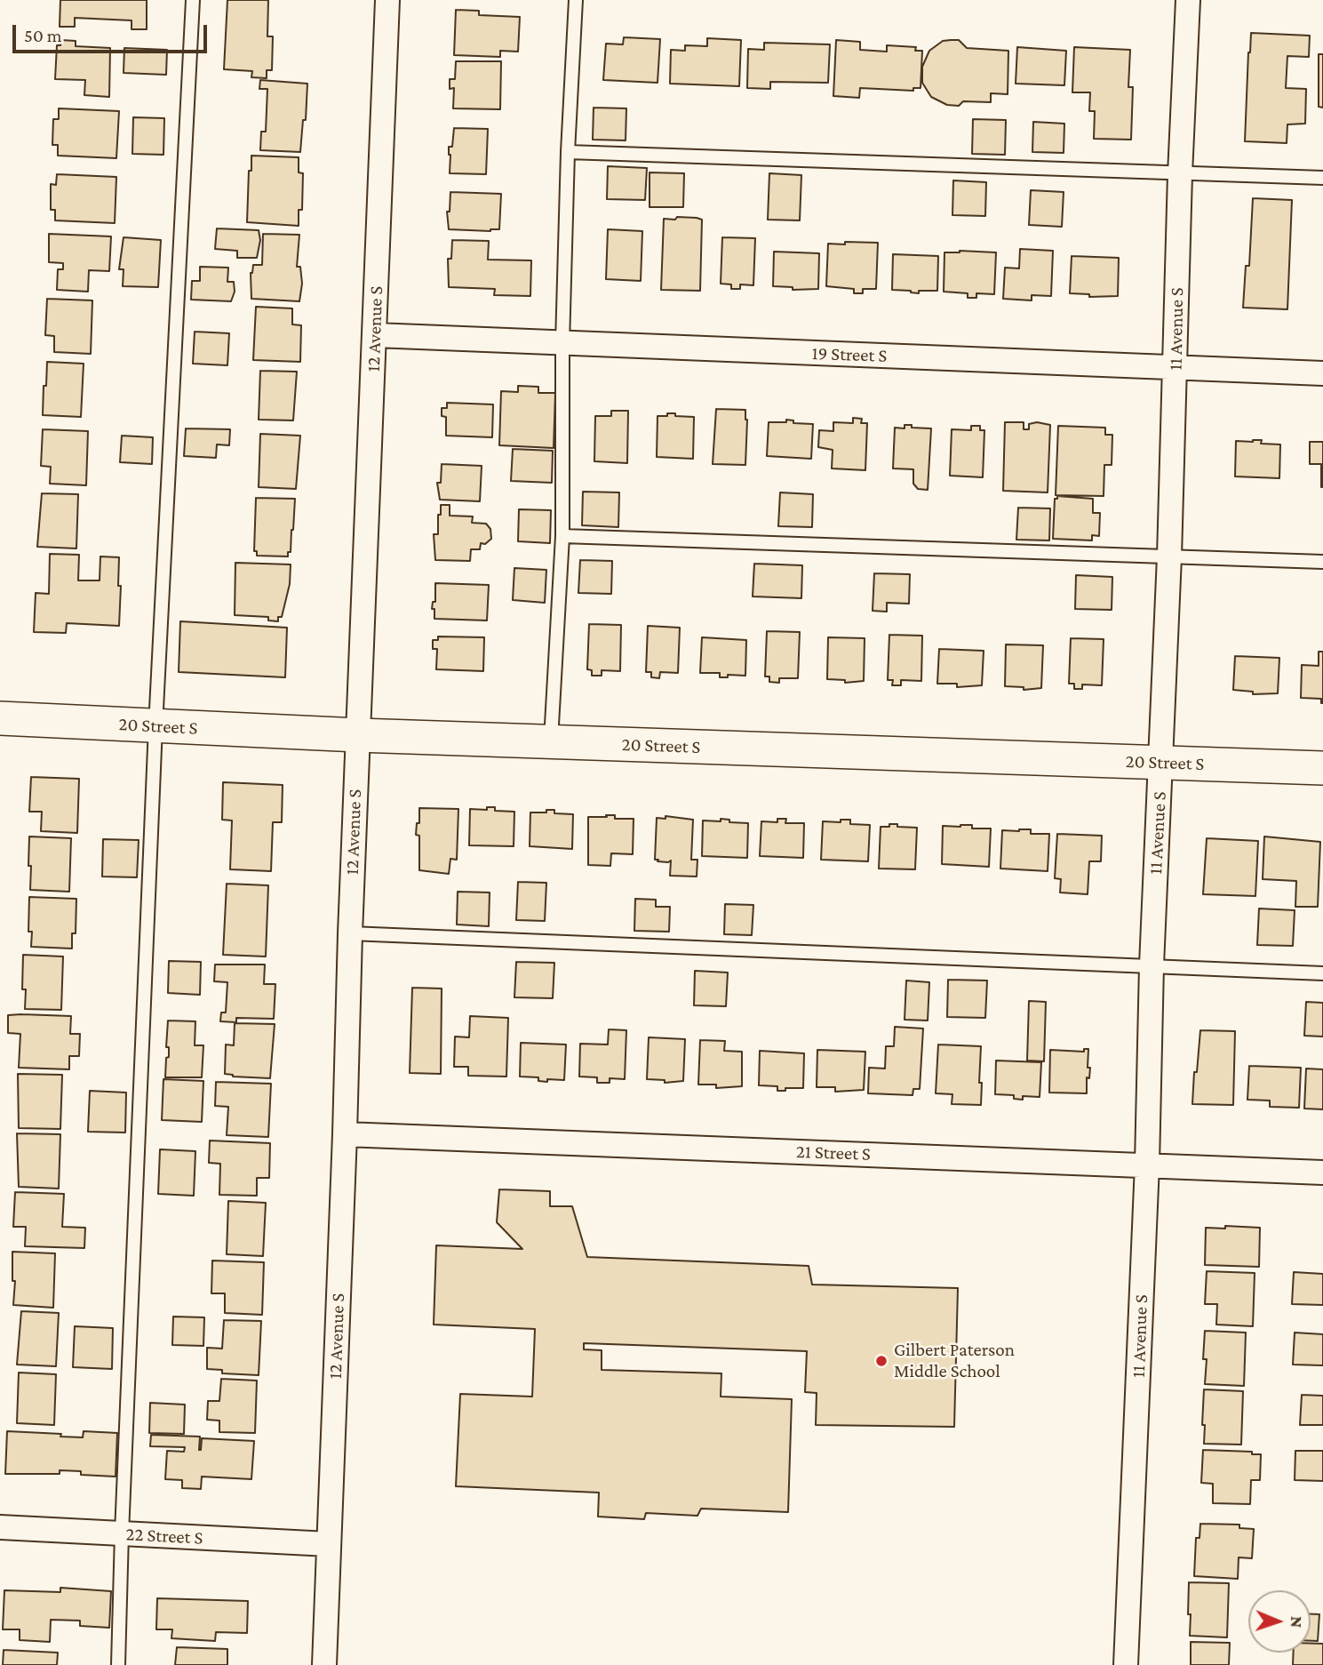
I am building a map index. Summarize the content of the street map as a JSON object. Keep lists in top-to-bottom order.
{
  "streets": {
    "street": [
      "12 Avenue S",
      "11 Avenue S",
      "19 Street S",
      "20 Street S",
      "21 Street S",
      "22 Street S"
    ]
  },
  "crossings": [
    ["12 Avenue S", "19 Street S"],
    ["12 Avenue S", "20 Street S"],
    ["12 Avenue S", "21 Street S"],
    ["12 Avenue S", "22 Street S"],
    ["11 Avenue S", "19 Street S"],
    ["11 Avenue S", "20 Street S"],
    ["11 Avenue S", "21 Street S"]
  ],
  "places": ["Gilbert Paterson Middle School"],
  "scale_bar": "50 m",
  "north": "right"
}
